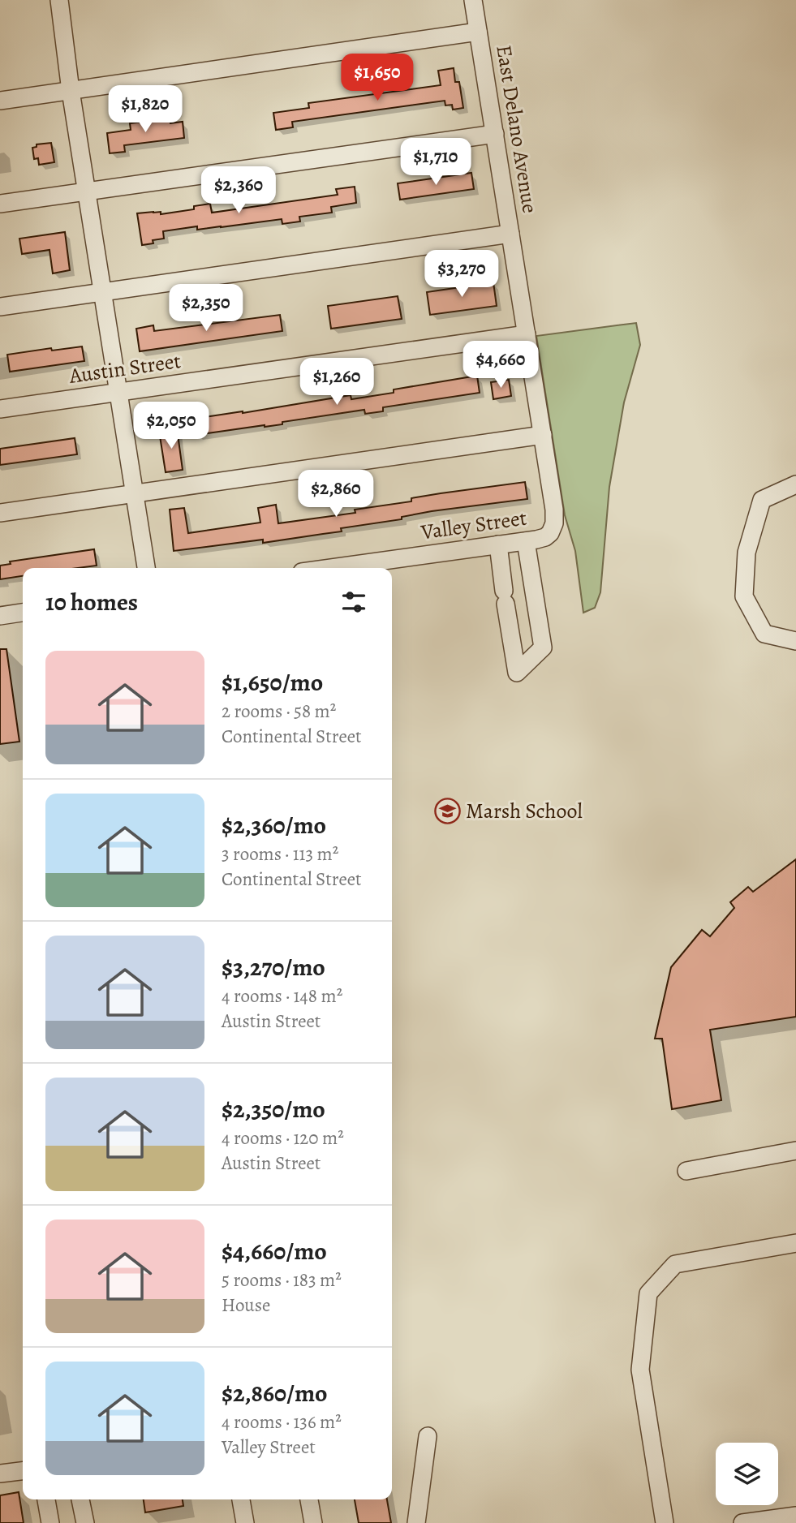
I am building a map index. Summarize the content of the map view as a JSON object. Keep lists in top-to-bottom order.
{
  "streets": {
    "street": ["East Delano Avenue", "Austin Street", "Valley Street"]
  },
  "crossings": [
    ["East Delano Avenue", "Austin Street"],
    ["East Delano Avenue", "Valley Street"]
  ],
  "places": {
    "school or university": ["Marsh School"]
  },
  "page": {
    "price": [
      "$1,650",
      "$1,820",
      "$1,710",
      "$2,360",
      "$3,270",
      "$2,350",
      "$4,660",
      "$1,260",
      "$2,050",
      "$2,860"
    ],
    "heading": "10 homes",
    "list": [
      {
        "name": "$1,650/mo",
        "note": "2 rooms · 58 m² · Continental Street"
      },
      {
        "name": "$2,360/mo",
        "note": "3 rooms · 113 m² · Continental Street"
      },
      {
        "name": "$3,270/mo",
        "note": "4 rooms · 148 m² · Austin Street"
      },
      {
        "name": "$2,350/mo",
        "note": "4 rooms · 120 m² · Austin Street"
      },
      {
        "name": "$4,660/mo",
        "note": "5 rooms · 183 m² · House"
      },
      {
        "name": "$2,860/mo",
        "note": "4 rooms · 136 m² · Valley Street"
      }
    ]
  }
}
